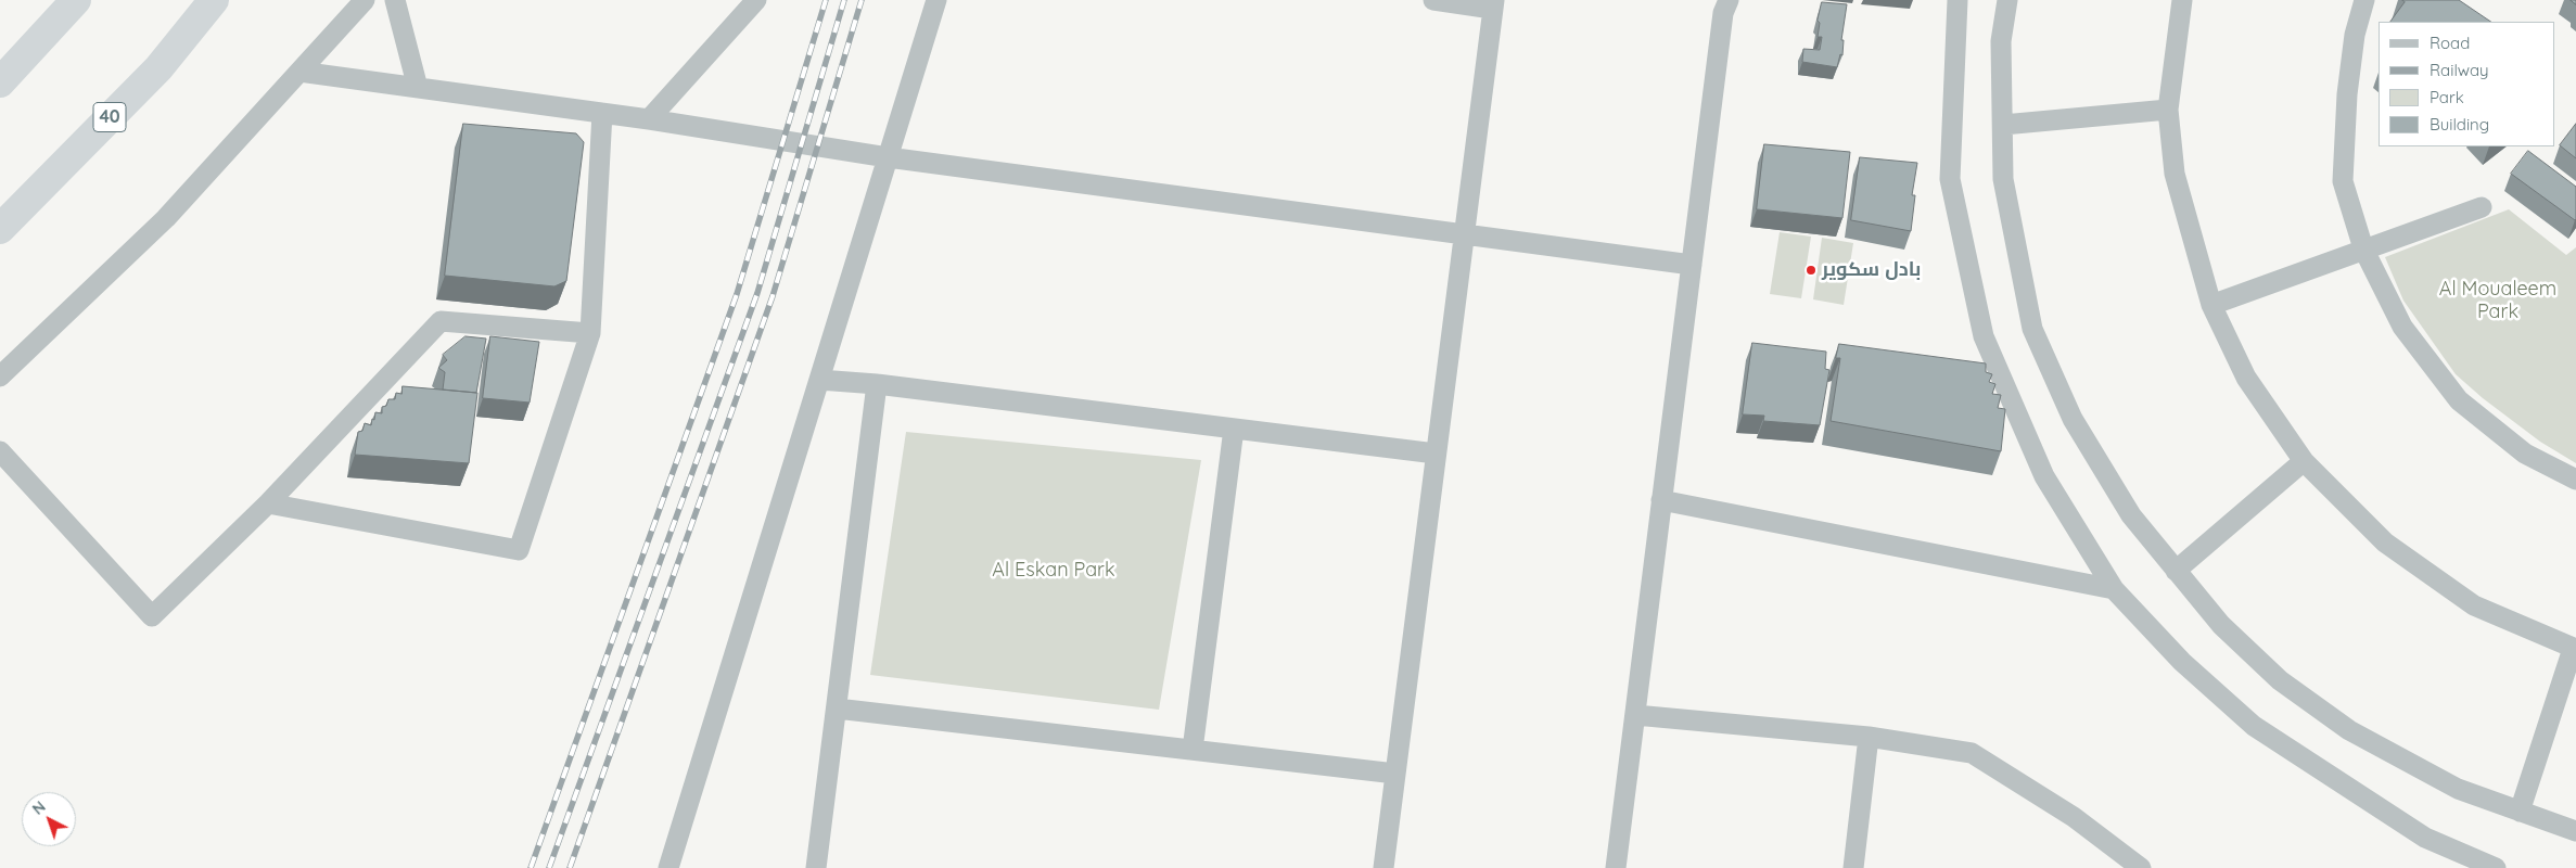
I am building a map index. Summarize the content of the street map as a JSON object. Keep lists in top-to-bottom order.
{
  "streets": {
    "highway": ["40"]
  },
  "parks": ["Al Moualeem Park", "Al Eskan Park"],
  "places": ["بادل سكوير"],
  "legend": [
    "Road",
    "Railway",
    "Park",
    "Building"
  ],
  "north": "top left"
}
